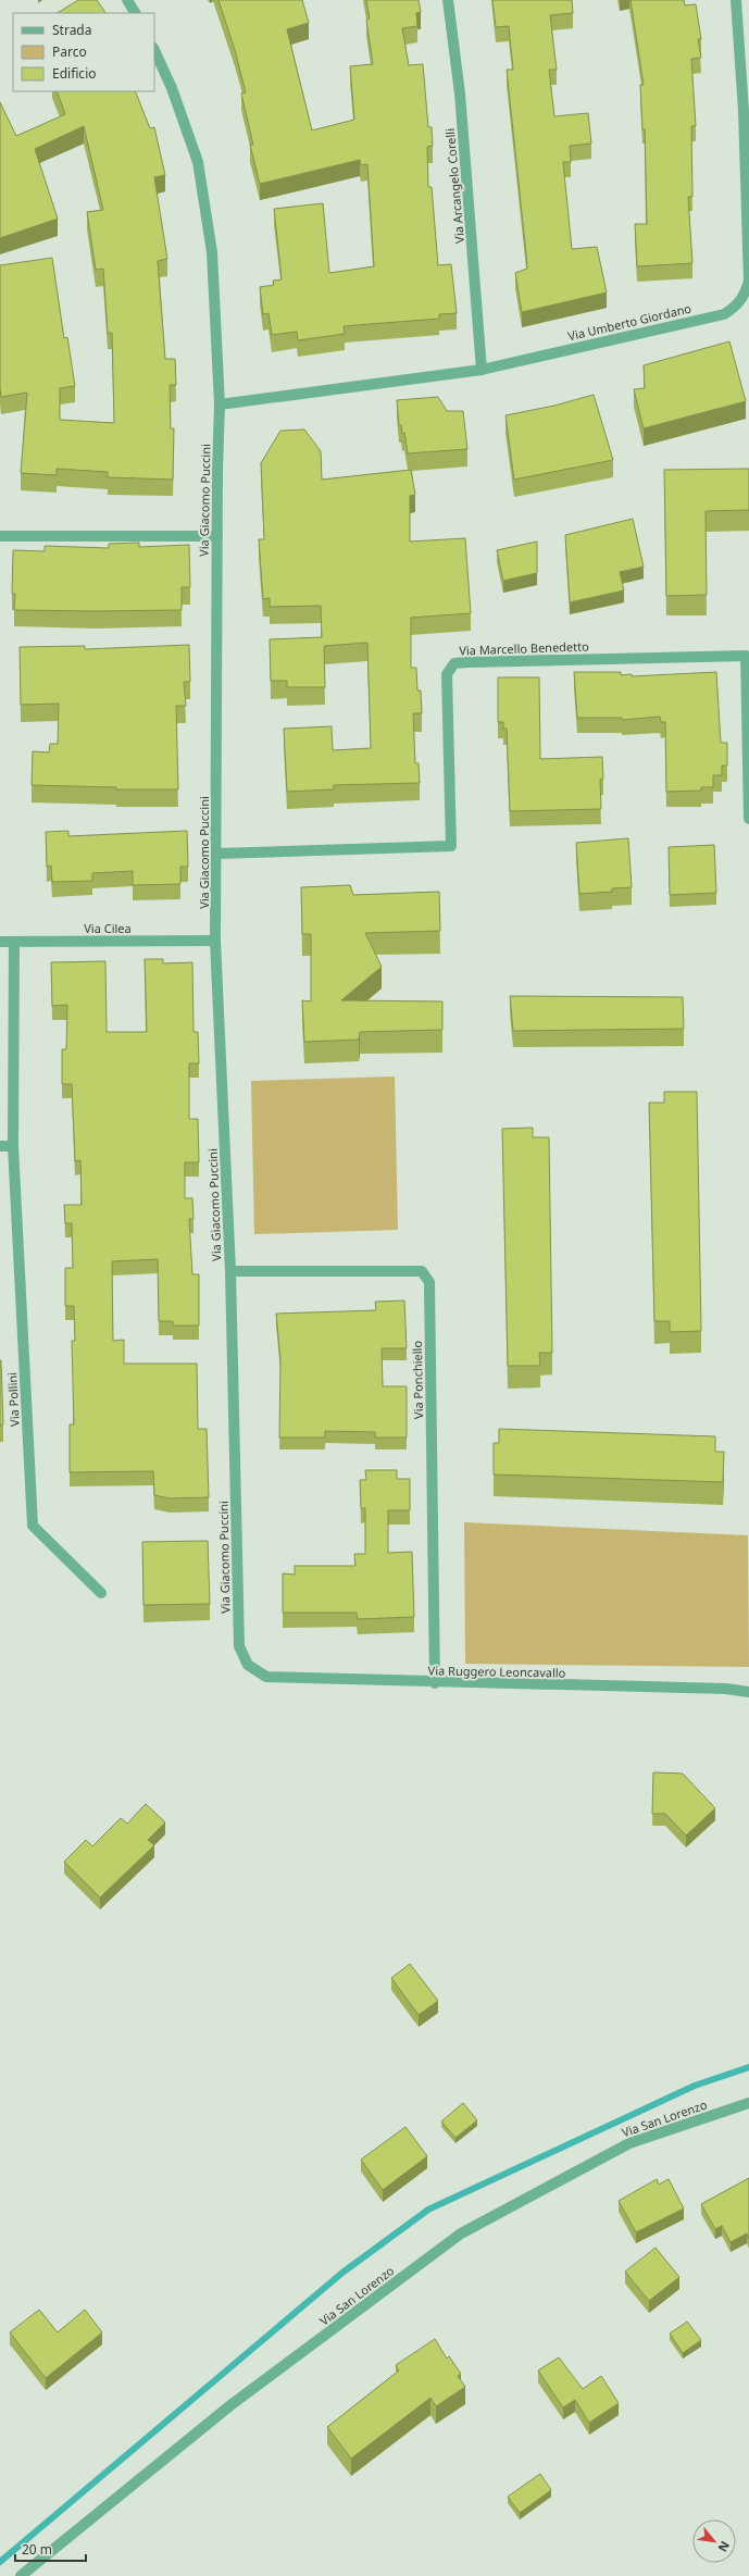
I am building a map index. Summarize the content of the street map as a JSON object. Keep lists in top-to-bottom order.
{
  "streets": {
    "street": [
      "Via Arcangelo Corelli",
      "Via Umberto Giordano",
      "Via Giacomo Puccini",
      "Via Marcello Benedetto",
      "Via Cilea",
      "Via Ponchiello",
      "Via Pollini",
      "Via Ruggero Leoncavallo",
      "Via San Lorenzo"
    ]
  },
  "crossings": [
    ["Via Arcangelo Corelli", "Via Umberto Giordano"],
    ["Via Umberto Giordano", "Via Giacomo Puccini"],
    ["Via Giacomo Puccini", "Via Marcello Benedetto"],
    ["Via Giacomo Puccini", "Via Cilea"],
    ["Via Giacomo Puccini", "Via Ponchiello"],
    ["Via Giacomo Puccini", "Via Ruggero Leoncavallo"],
    ["Via Cilea", "Via Pollini"],
    ["Via Ponchiello", "Via Ruggero Leoncavallo"]
  ],
  "legend": ["Strada", "Parco", "Edificio"],
  "scale_bar": "20 m",
  "north": "bottom right"
}
